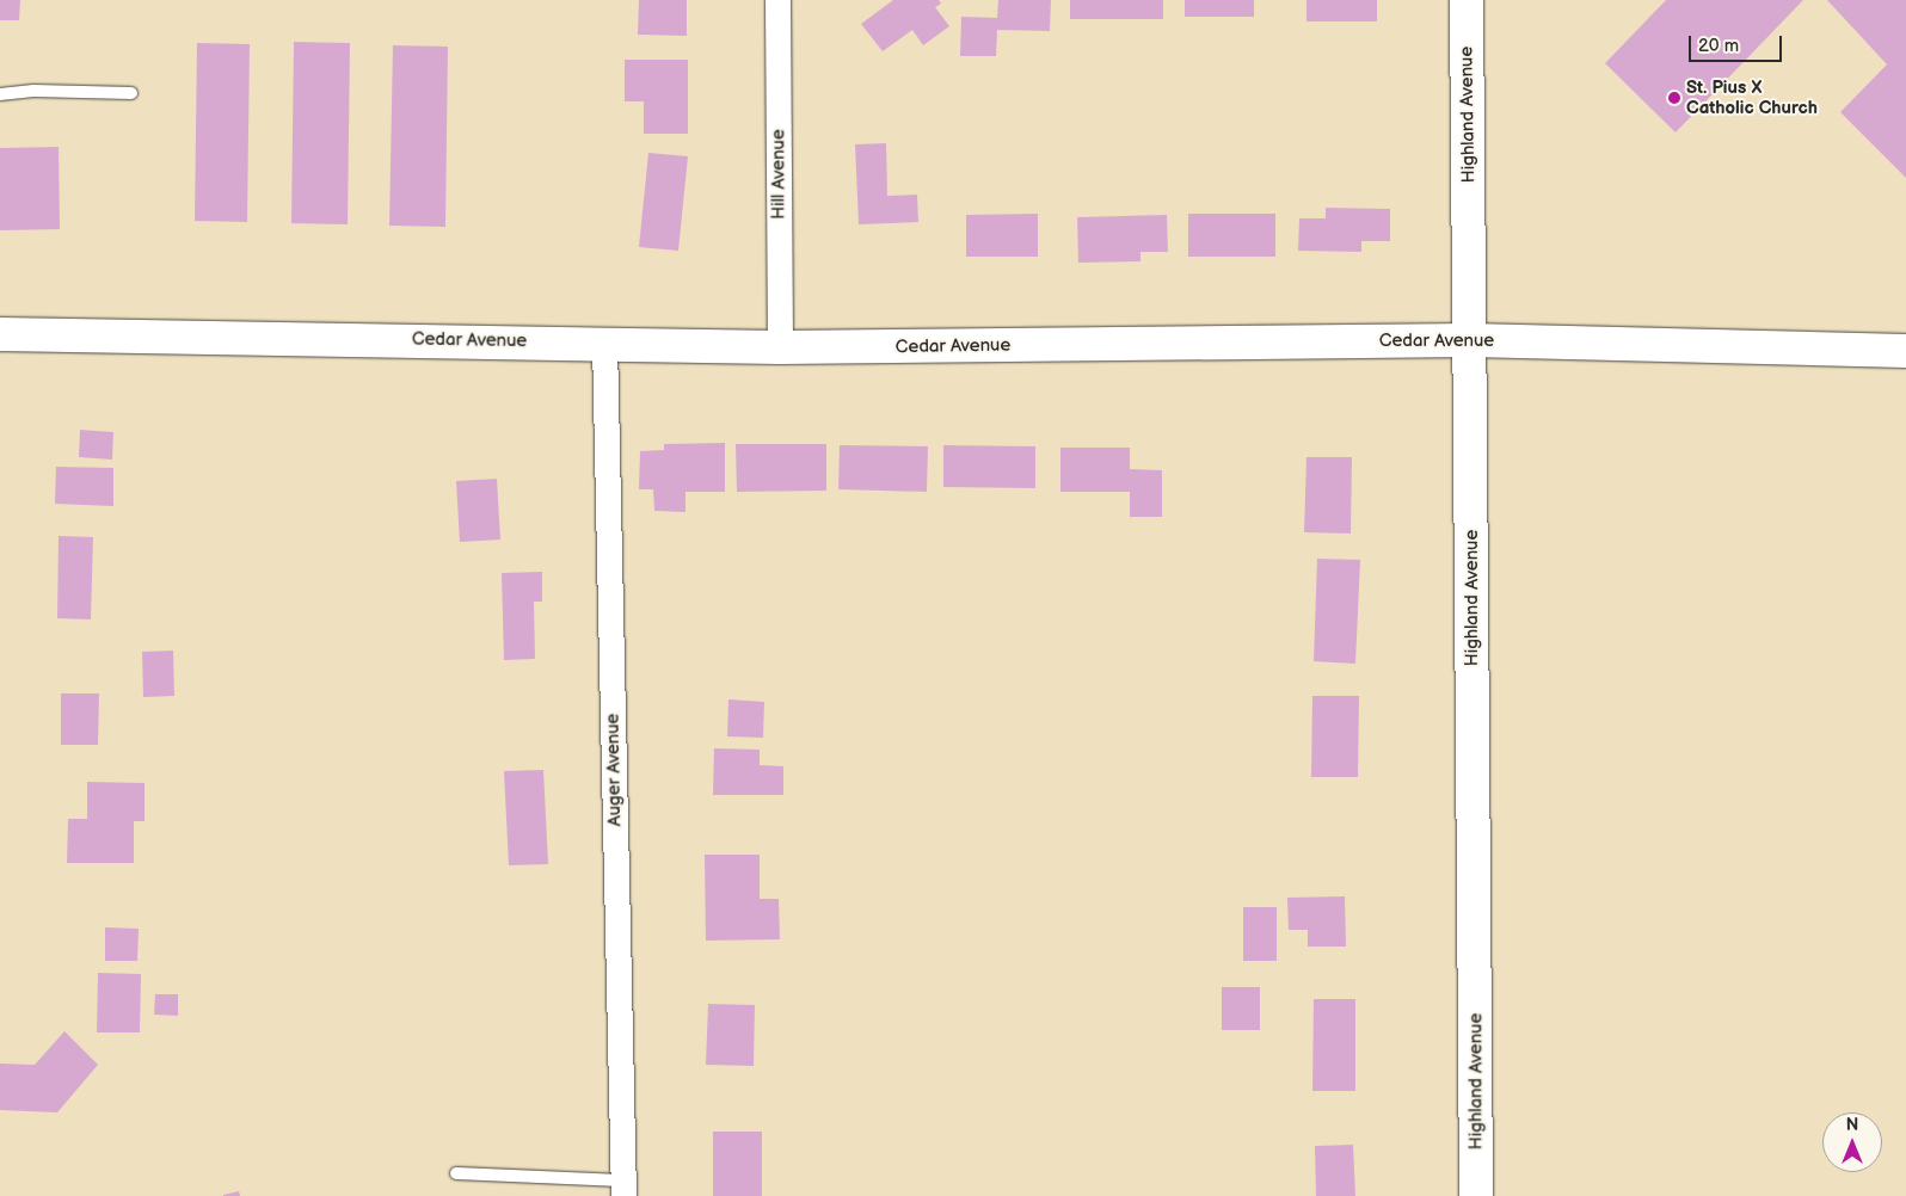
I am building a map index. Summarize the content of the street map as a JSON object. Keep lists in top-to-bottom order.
{
  "streets": {
    "street": [
      "Highland Avenue",
      "Hill Avenue",
      "Cedar Avenue",
      "Auger Avenue"
    ]
  },
  "crossings": [
    ["Highland Avenue", "Cedar Avenue"],
    ["Hill Avenue", "Cedar Avenue"],
    ["Cedar Avenue", "Auger Avenue"]
  ],
  "places": ["St. Pius X Catholic Church"],
  "scale_bar": "20 m",
  "north": "top"
}
